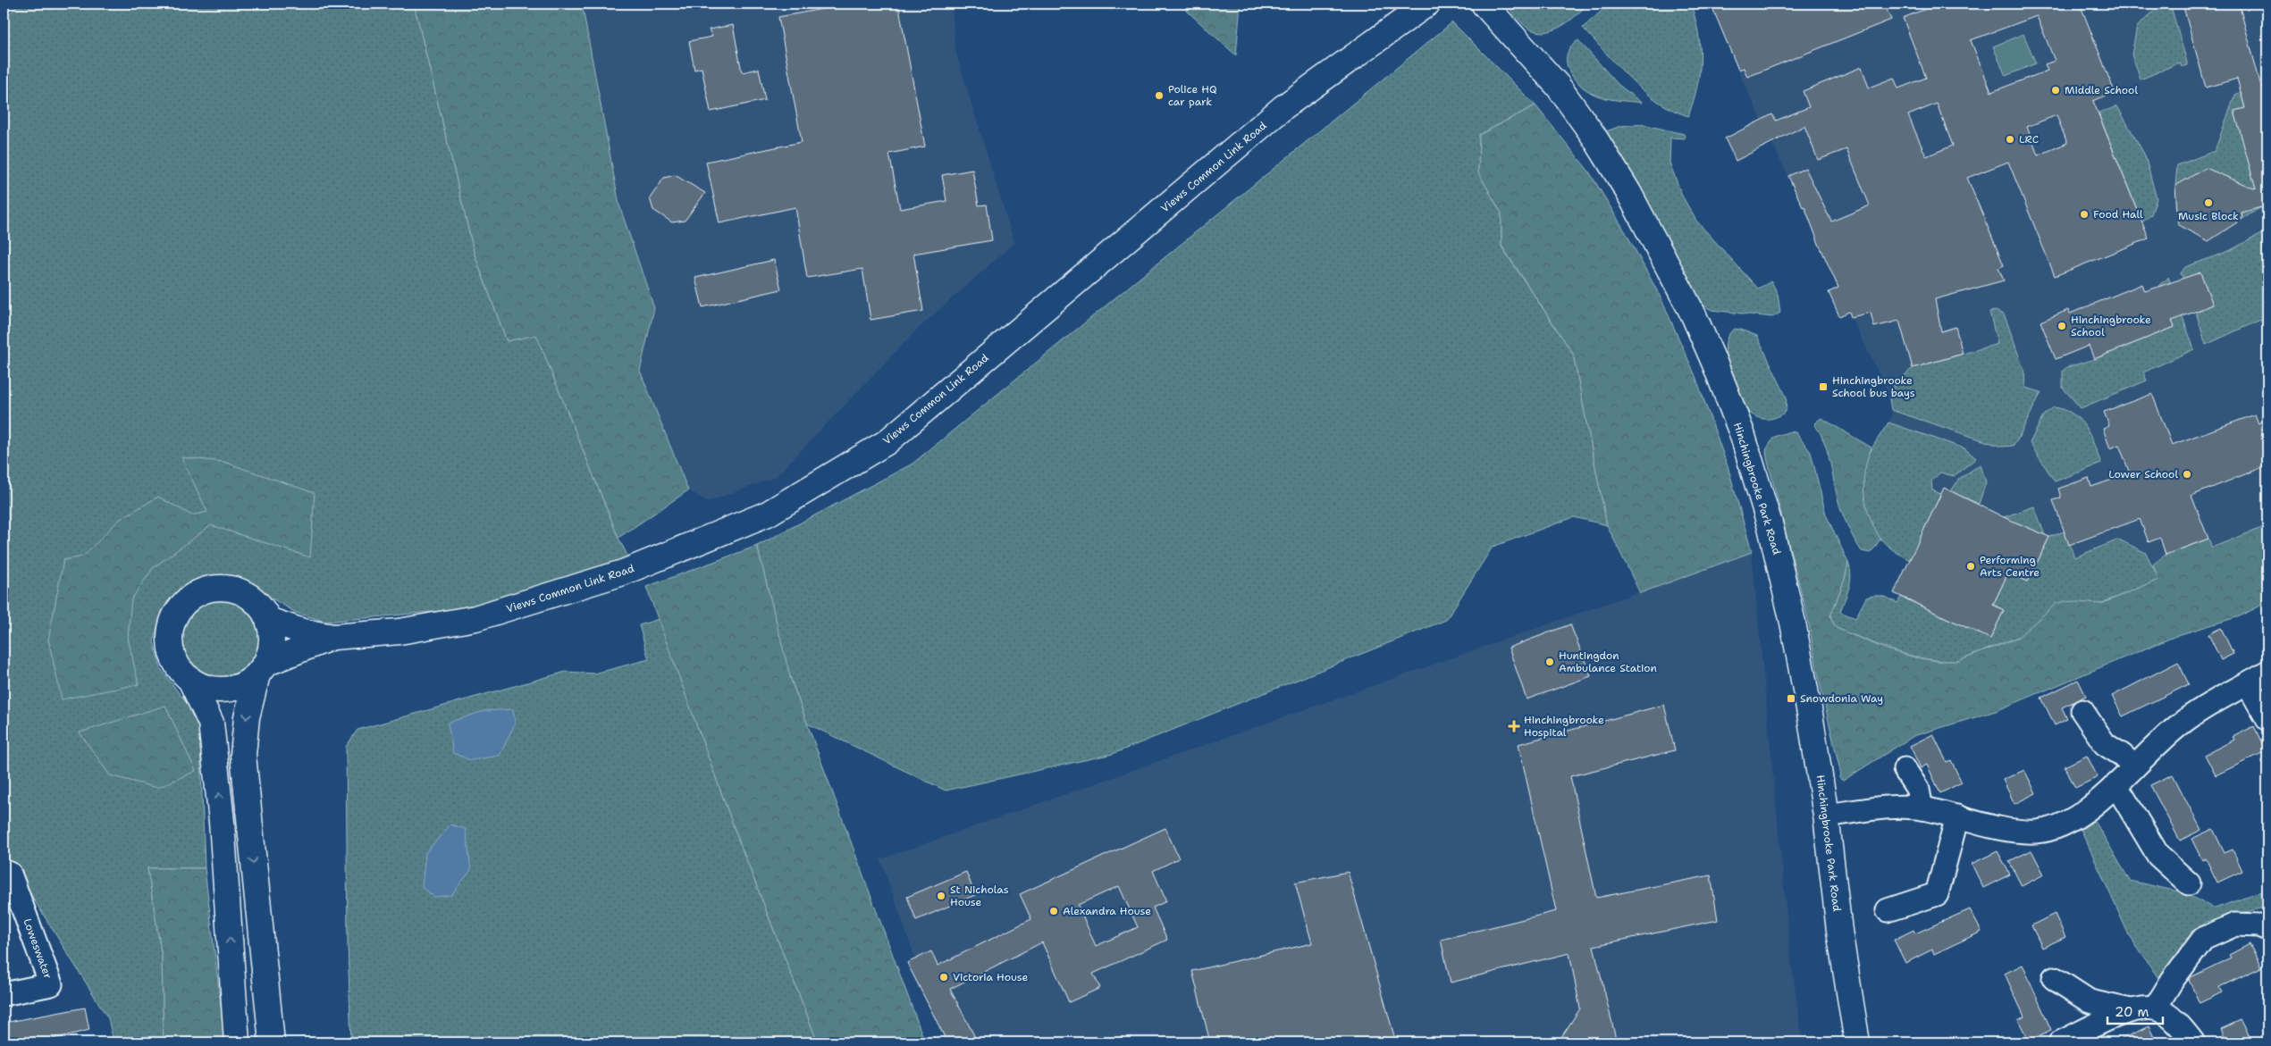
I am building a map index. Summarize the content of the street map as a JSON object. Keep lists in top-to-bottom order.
{
  "streets": {
    "main road": ["Views Common Link Road", "Hinchingbrooke Park Road"],
    "street": ["Loweswater"]
  },
  "places": {
    "other": [
      "Middle School",
      "Police HQ car park",
      "LRC",
      "Music Block",
      "Food Hall",
      "Hinchingbrooke School",
      "Lower School",
      "Performing Arts Centre",
      "Huntingdon Ambulance Station",
      "St Nicholas House",
      "Alexandra House",
      "Victoria House"
    ],
    "transit": ["Hinchingbrooke School bus bays", "Snowdonia Way"],
    "health": ["Hinchingbrooke Hospital"]
  },
  "scale_bar": "20 m"
}
